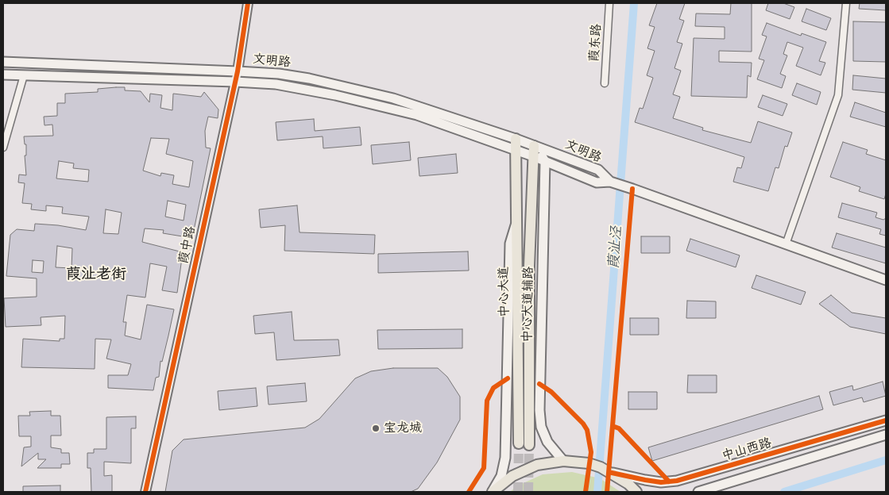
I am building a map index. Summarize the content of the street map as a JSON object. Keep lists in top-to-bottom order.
{
  "streets": {
    "main road": [
      "文明路",
      "中心大道",
      "中心大道辅路",
      "中山西路"
    ],
    "street": ["葭东路", "葭中路"]
  },
  "crossings": [
    ["文明路", "葭中路"],
    ["文明路", "中心大道"],
    ["文明路", "中心大道辅路"],
    ["中心大道", "中心大道辅路"]
  ],
  "districts": ["葭沚老街"],
  "water": ["葭沚泾"],
  "places": ["宝龙城"]
}
